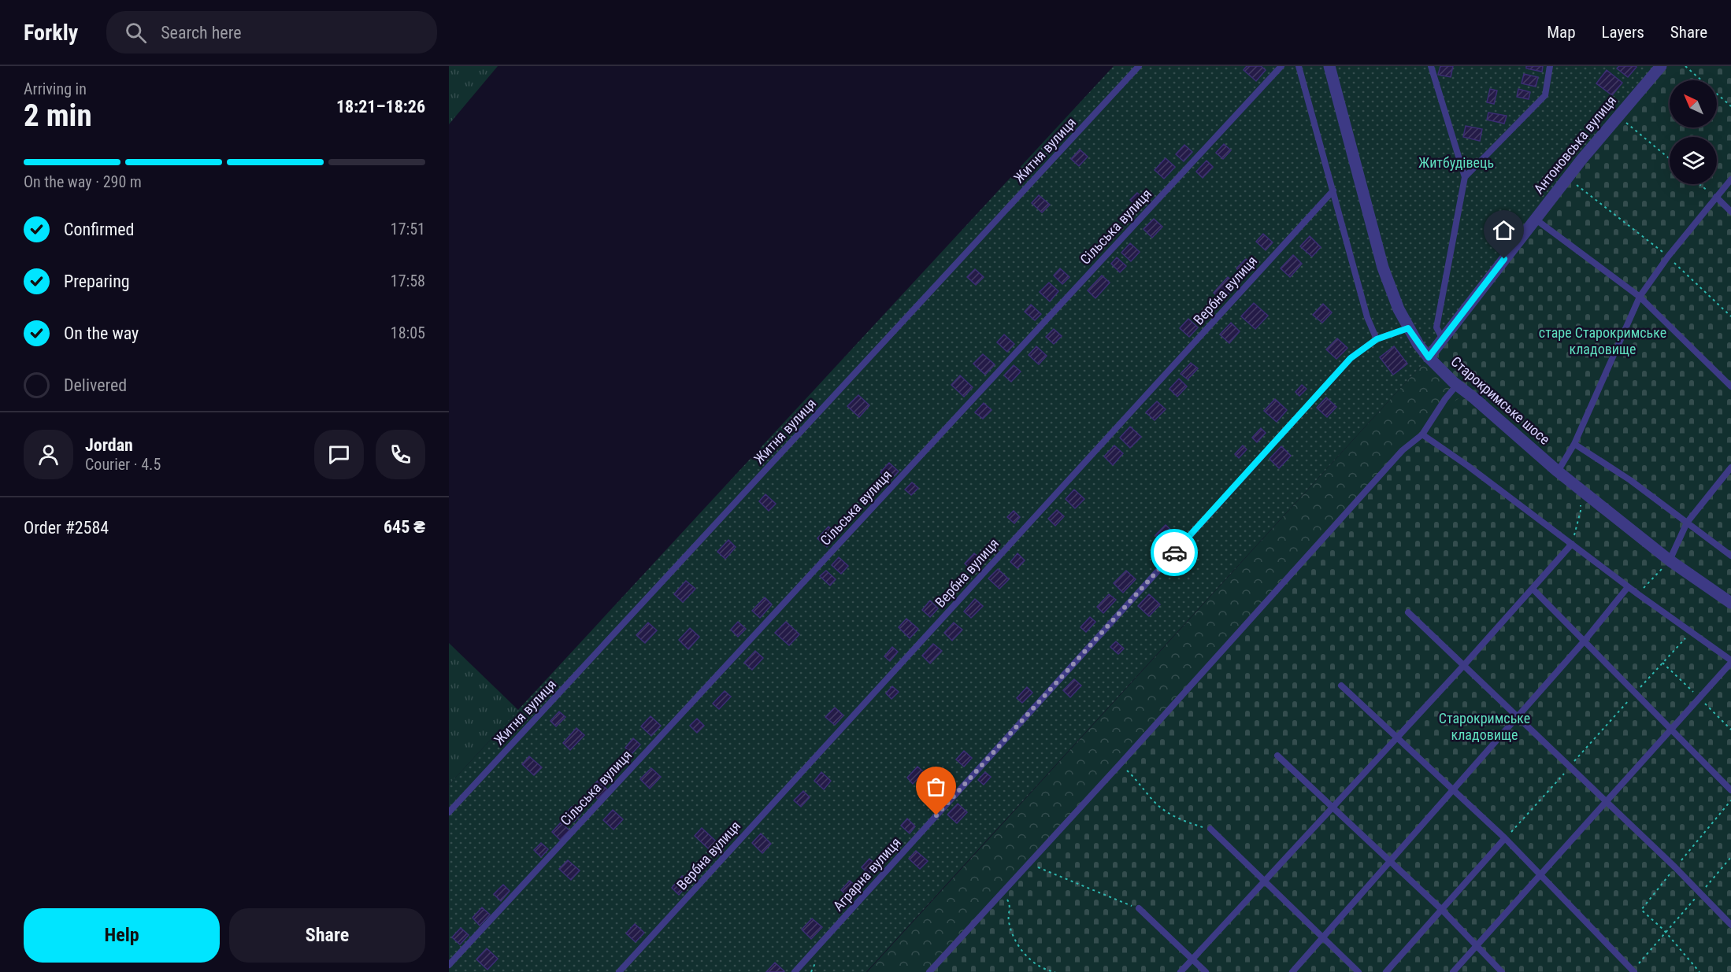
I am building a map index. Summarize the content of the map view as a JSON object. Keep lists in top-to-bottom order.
{
  "streets": {
    "street": ["Антоновська вулиця", "Старокримське шосе"],
    "lane": [
      "Житня вулиця",
      "Сільська вулиця",
      "Вербна вулиця",
      "Аграрна вулиця"
    ]
  },
  "crossings": [
    ["Антоновська вулиця", "Старокримське шосе"],
    ["Старокримське шосе", "Аграрна вулиця"]
  ],
  "parks": ["Житбудівець", "старе Старокримське кладовище", "Старокримське кладовище"],
  "north": "top left",
  "page": {
    "header": "Forkly",
    "search": "Search here",
    "nav": ["Map", "Layers", "Share"],
    "heading": ["2 min", "Arriving in", "18:21–18:26"],
    "panel": [
      "Jordan",
      "Courier · 4.5",
      "Order #2584",
      "645 ₴"
    ],
    "bar": "On the way · 290 m",
    "list": [
      ["Confirmed", "17:51"],
      ["Preparing", "17:58"],
      ["On the way", "18:05"],
      "Delivered"
    ],
    "buttons": ["Help", "Share"]
  }
}
